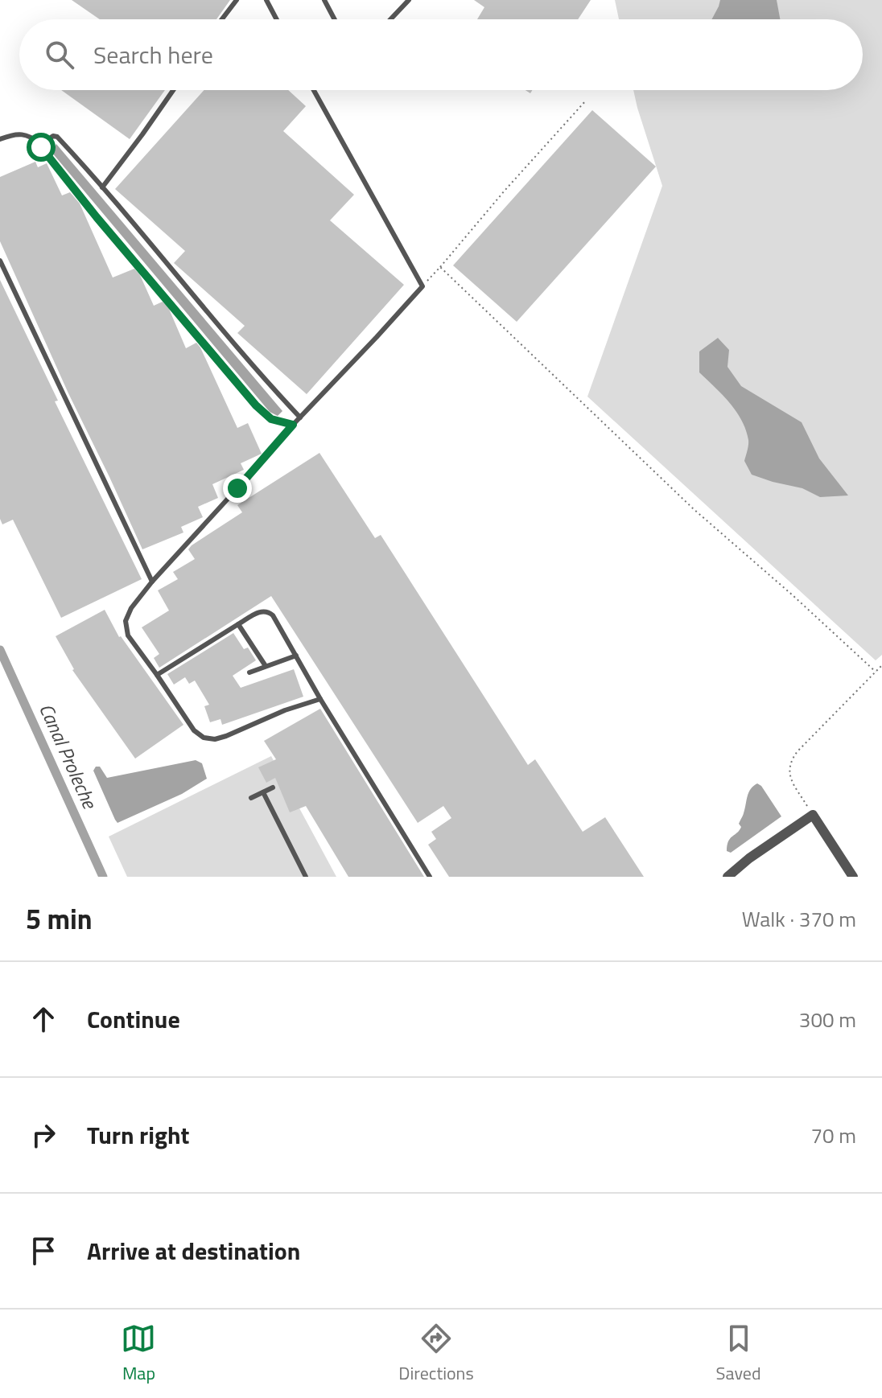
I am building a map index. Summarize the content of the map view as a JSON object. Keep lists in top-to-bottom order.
{
  "water": ["Canal Proleche"],
  "page": {
    "search": "Search here",
    "heading": ["5 min", "Walk · 370 m"],
    "list": [
      ["Continue", "300 m"],
      ["Turn right", "70 m"],
      "Arrive at destination"
    ],
    "nav": ["Map", "Directions", "Saved"]
  }
}
